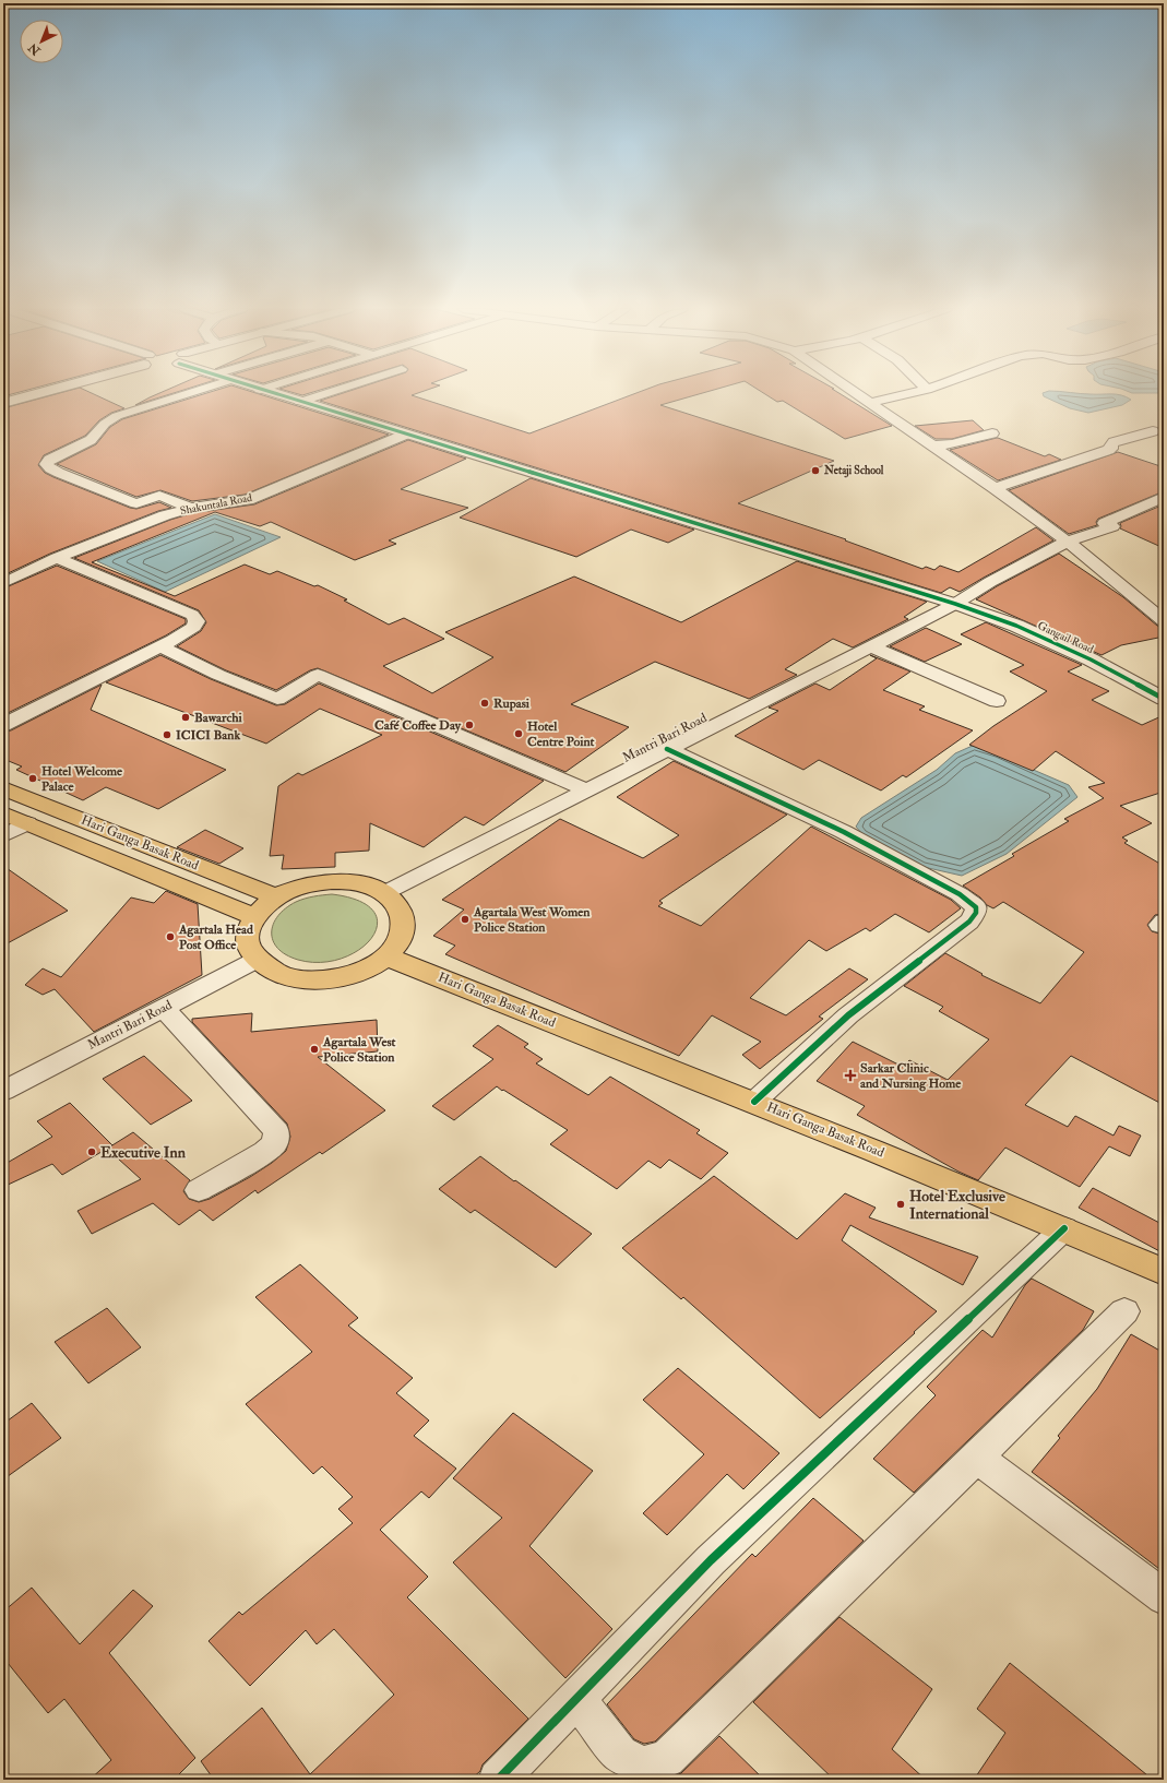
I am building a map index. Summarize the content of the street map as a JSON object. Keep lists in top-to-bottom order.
{
  "streets": {
    "main road": ["Hari Ganga Basak Road"],
    "street": ["Shakuntala Road", "Gangail Road", "Mantri Bari Road"]
  },
  "crossings": [
    ["Shakuntala Road", "Gangail Road"],
    ["Gangail Road", "Mantri Bari Road"],
    ["Mantri Bari Road", "Hari Ganga Basak Road"]
  ],
  "places": {
    "other": [
      "Netaji School",
      "Rupasi",
      "Bawarchi",
      "Café Coffee Day",
      "Hotel Centre Point",
      "ICICI Bank",
      "Hotel Welcome Palace",
      "Agartala West Women Police Station",
      "Agartala Head Post Office",
      "Agartala West Police Station",
      "Executive Inn",
      "Hotel Exclusive International"
    ],
    "health": ["Sarkar Clinic and Nursing Home"]
  },
  "north": "bottom left"
}
